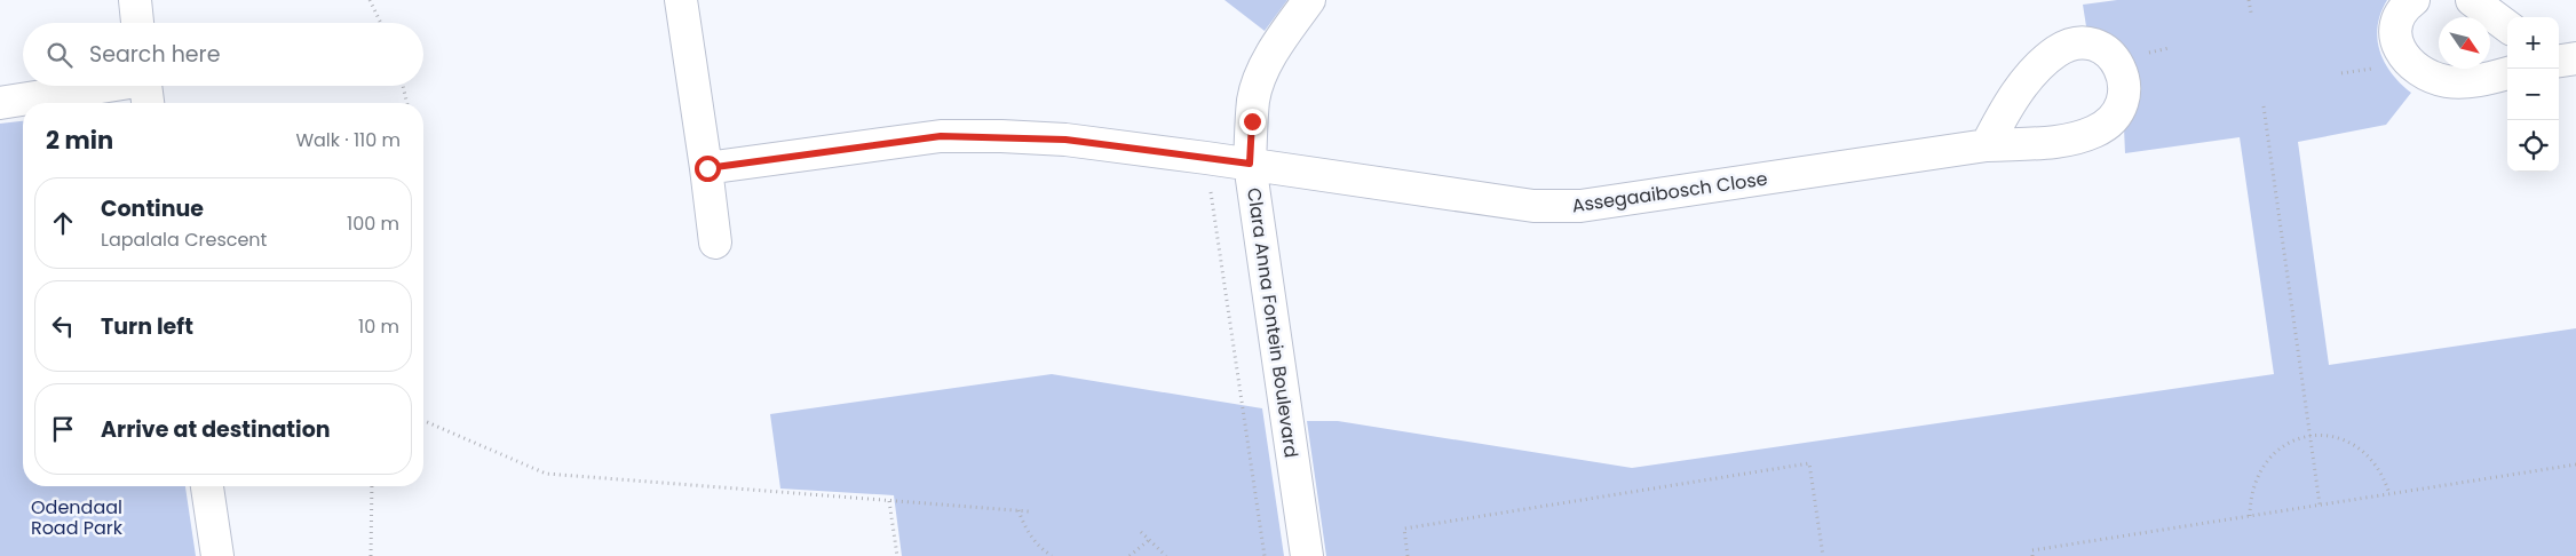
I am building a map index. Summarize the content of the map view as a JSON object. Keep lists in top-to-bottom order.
{
  "streets": {
    "street": ["Assegaaibosch Close", "Clara Anna Fontein Boulevard"]
  },
  "crossings": [
    ["Assegaaibosch Close", "Clara Anna Fontein Boulevard"]
  ],
  "parks": ["Odendaal Road Park"],
  "north": "bottom right",
  "page": {
    "map_buttons": ["+", "−"],
    "search": "Search here",
    "heading": ["2 min", "Walk · 110 m"],
    "list": [
      ["Continue", "Lapalala Crescent", "100 m"],
      ["Turn left", "10 m"],
      "Arrive at destination"
    ]
  }
}
